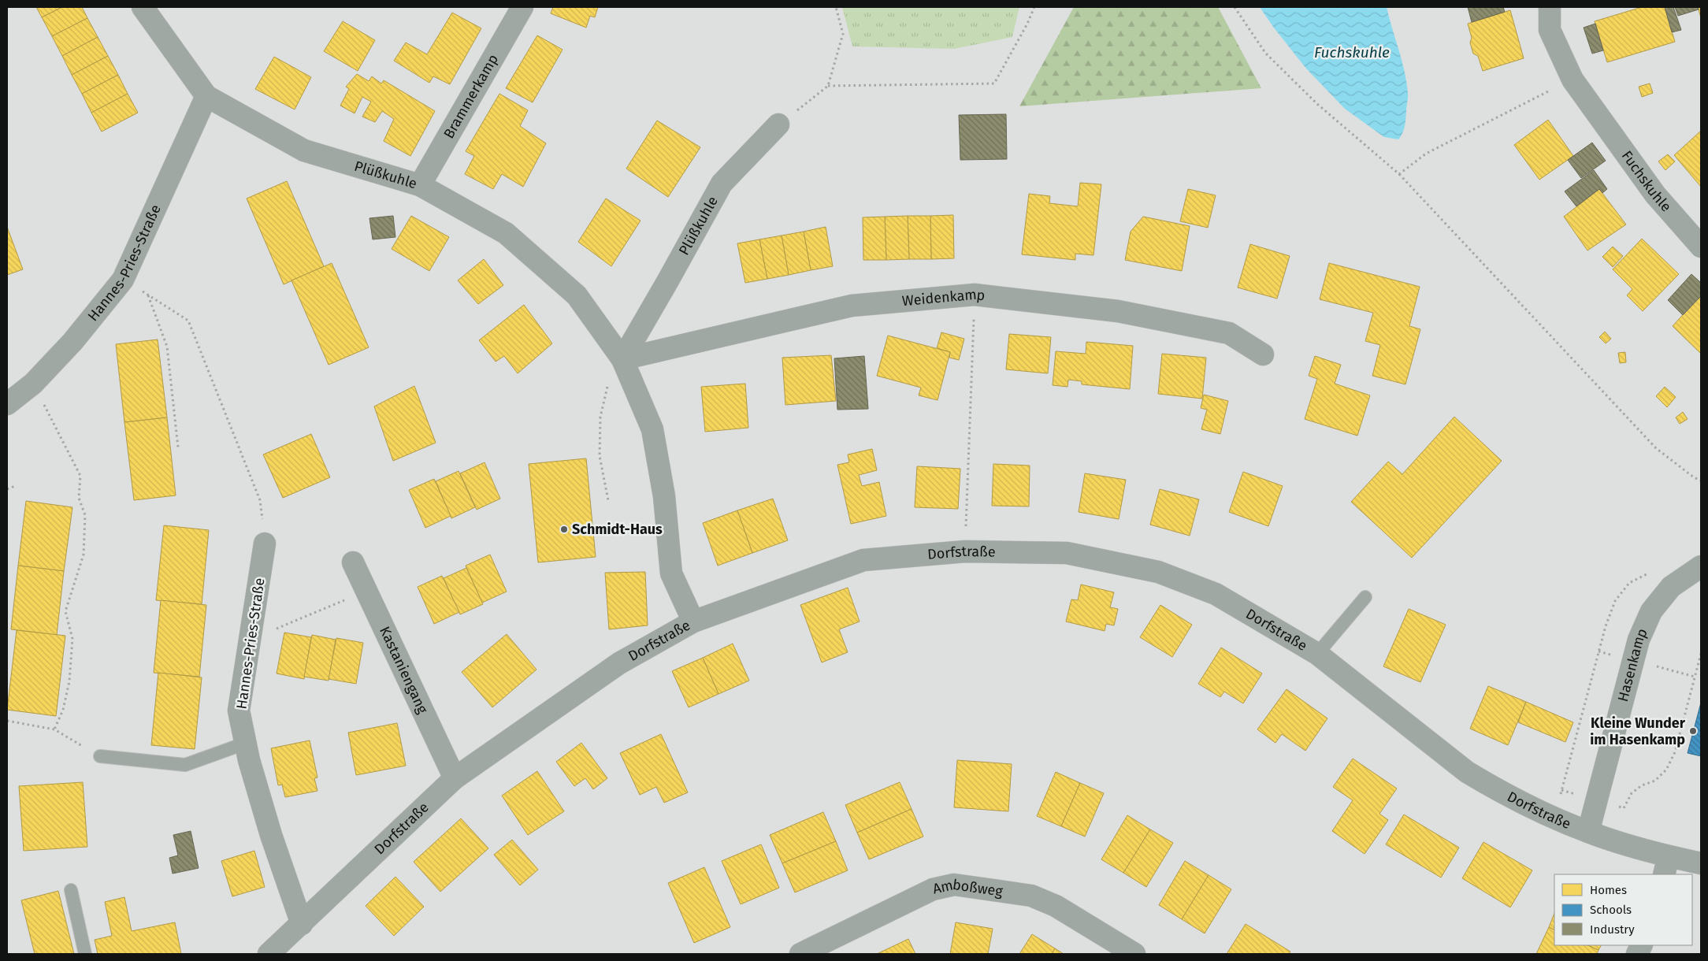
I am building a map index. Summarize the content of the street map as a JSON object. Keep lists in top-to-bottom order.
{
  "streets": {
    "street": [
      "Brammerkamp",
      "Plüßkuhle",
      "Fuchskuhle",
      "Hannes-Pries-Straße",
      "Weidenkamp",
      "Dorfstraße",
      "Hasenkamp",
      "Kastaniengang",
      "Amboßweg"
    ]
  },
  "crossings": [
    ["Brammerkamp", "Plüßkuhle"],
    ["Plüßkuhle", "Hannes-Pries-Straße"],
    ["Plüßkuhle", "Weidenkamp"],
    ["Plüßkuhle", "Dorfstraße"],
    ["Hannes-Pries-Straße", "Dorfstraße"],
    ["Dorfstraße", "Hasenkamp"],
    ["Dorfstraße", "Kastaniengang"]
  ],
  "water": ["Fuchskuhle"],
  "places": ["Schmidt-Haus", "Kleine Wunder im Hasenkamp"],
  "legend": ["Homes", "Schools", "Industry"]
}
